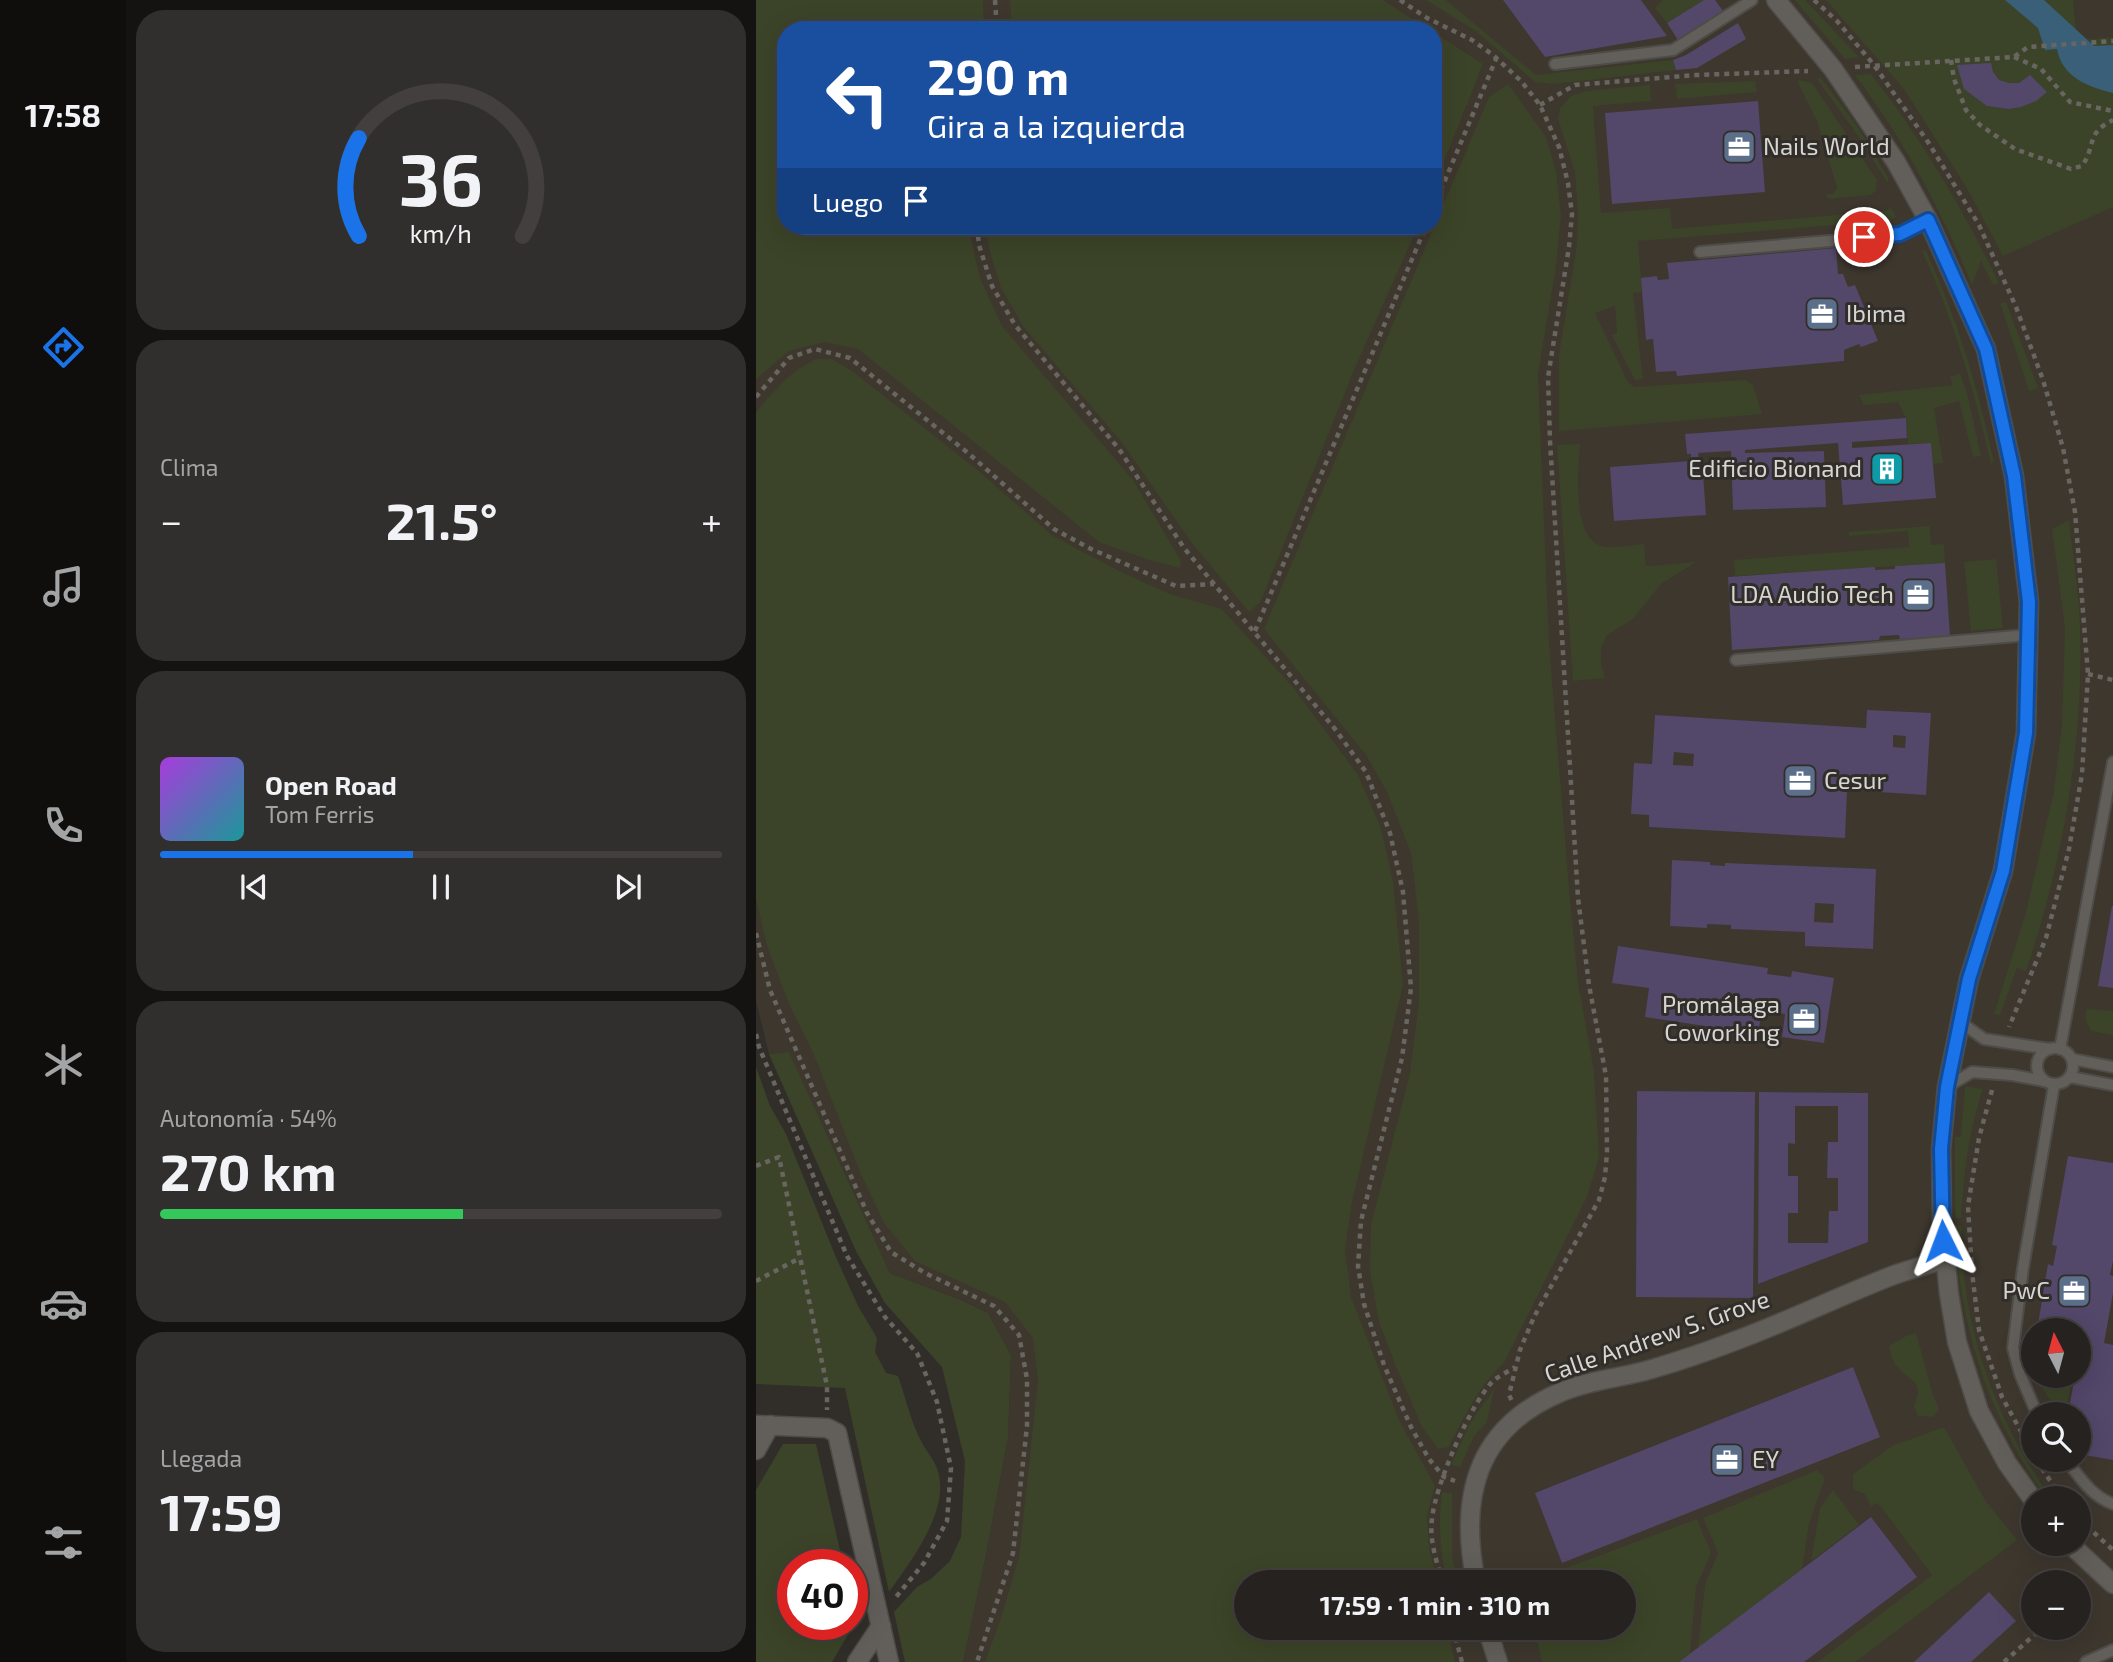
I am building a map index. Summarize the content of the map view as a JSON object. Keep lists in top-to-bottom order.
{
  "streets": {
    "street": ["Calle Andrew S. Grove"]
  },
  "places": {
    "office": [
      "Nails World",
      "Ibima",
      "LDA Audio Tech",
      "Cesur",
      "Promálaga Coworking",
      "PwC",
      "EY"
    ],
    "building": ["Edificio Bionand"]
  },
  "north": "top",
  "page": {
    "tabs": "17:58",
    "turn": ["290 m", "Gira a la izquierda"],
    "then": "Luego",
    "tile": [
      "Clima",
      ["Autonomía · 54%", "270 km"],
      ["Llegada", "17:59"]
    ],
    "heat": ["−", "21.5°", "+"],
    "song": ["Open Road", "Tom Ferris"],
    "map_buttons": ["+", "−"],
    "limit": "40",
    "trip": "17:59 · 1 min · 310 m",
    "gauge": ["36", "km/h"]
  }
}
